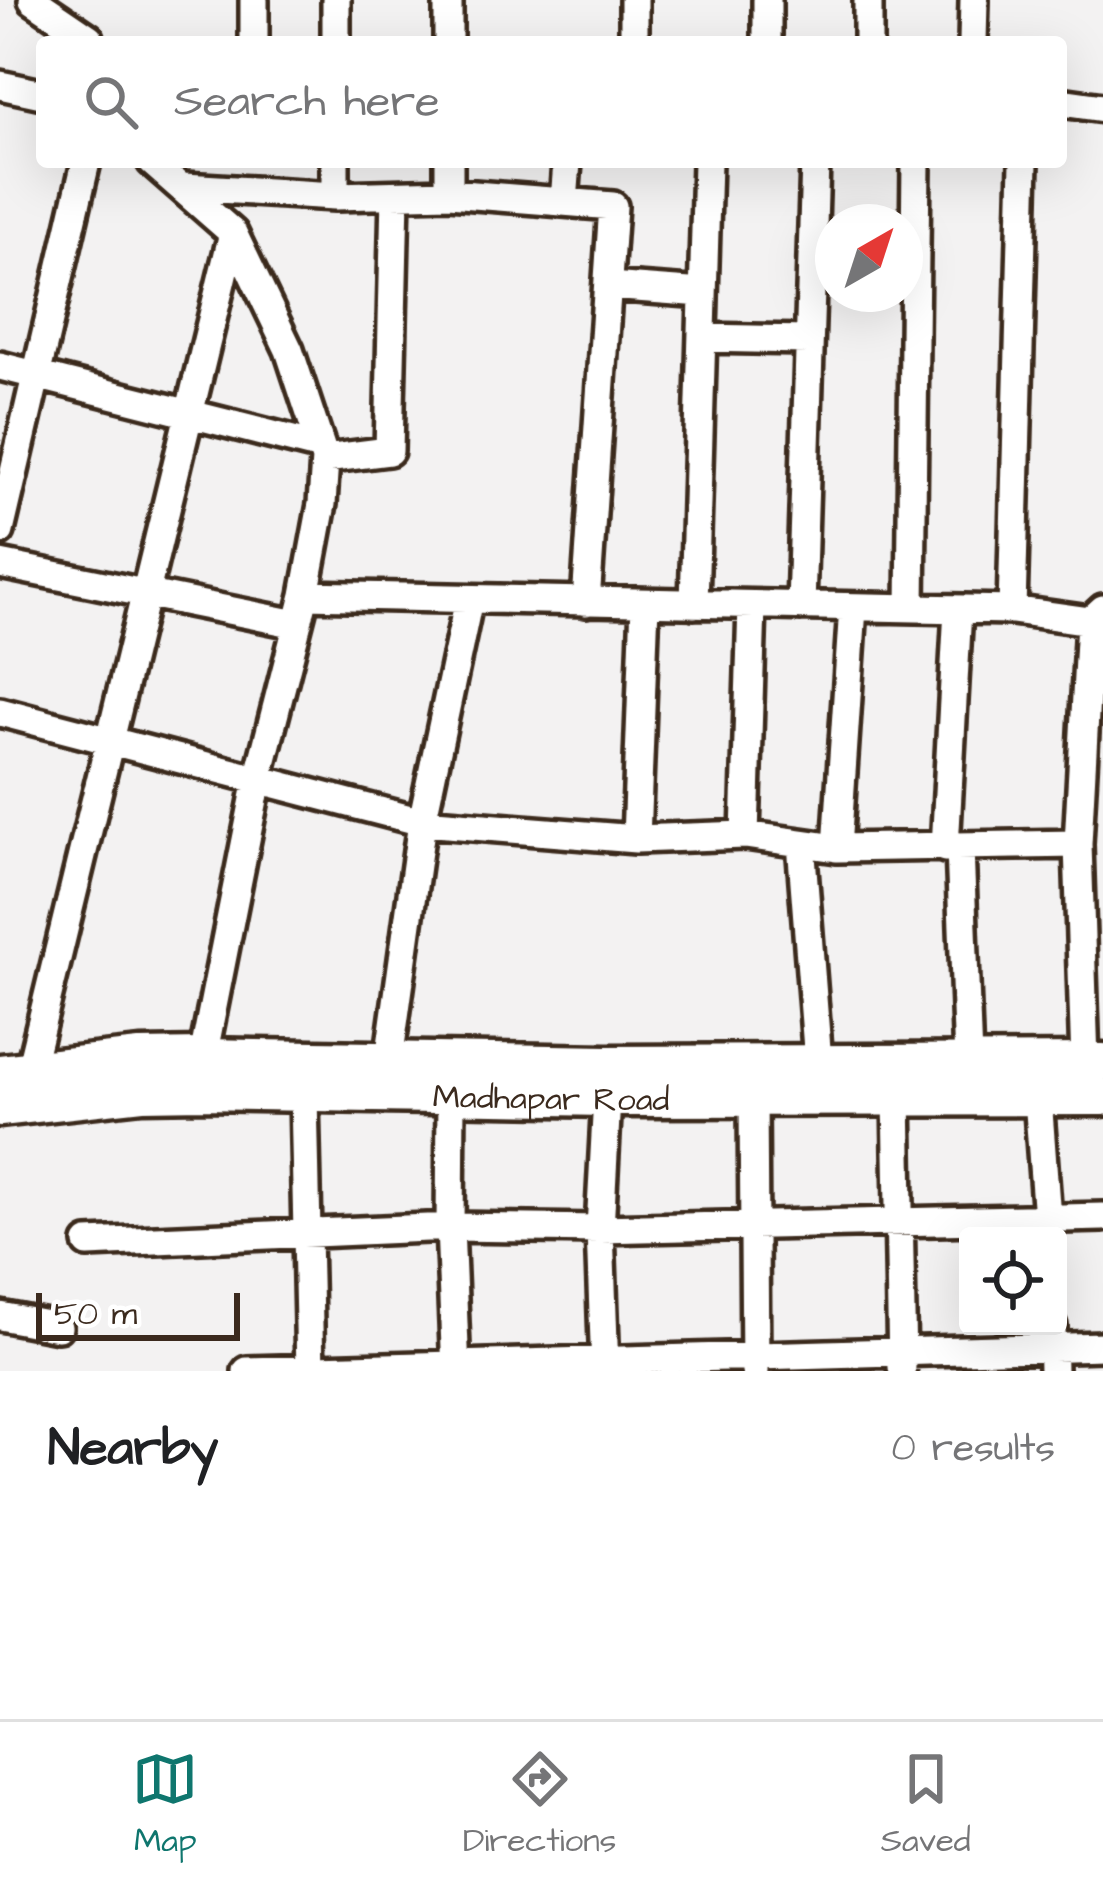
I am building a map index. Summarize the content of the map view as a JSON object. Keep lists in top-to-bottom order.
{
  "streets": {
    "main road": ["Madhapar Road"]
  },
  "scale_bar": "50 m",
  "north": "top right",
  "page": {
    "search": "Search here",
    "scale": "50 m",
    "heading": ["Nearby", "0 results"],
    "nav": ["Map", "Directions", "Saved"]
  }
}
